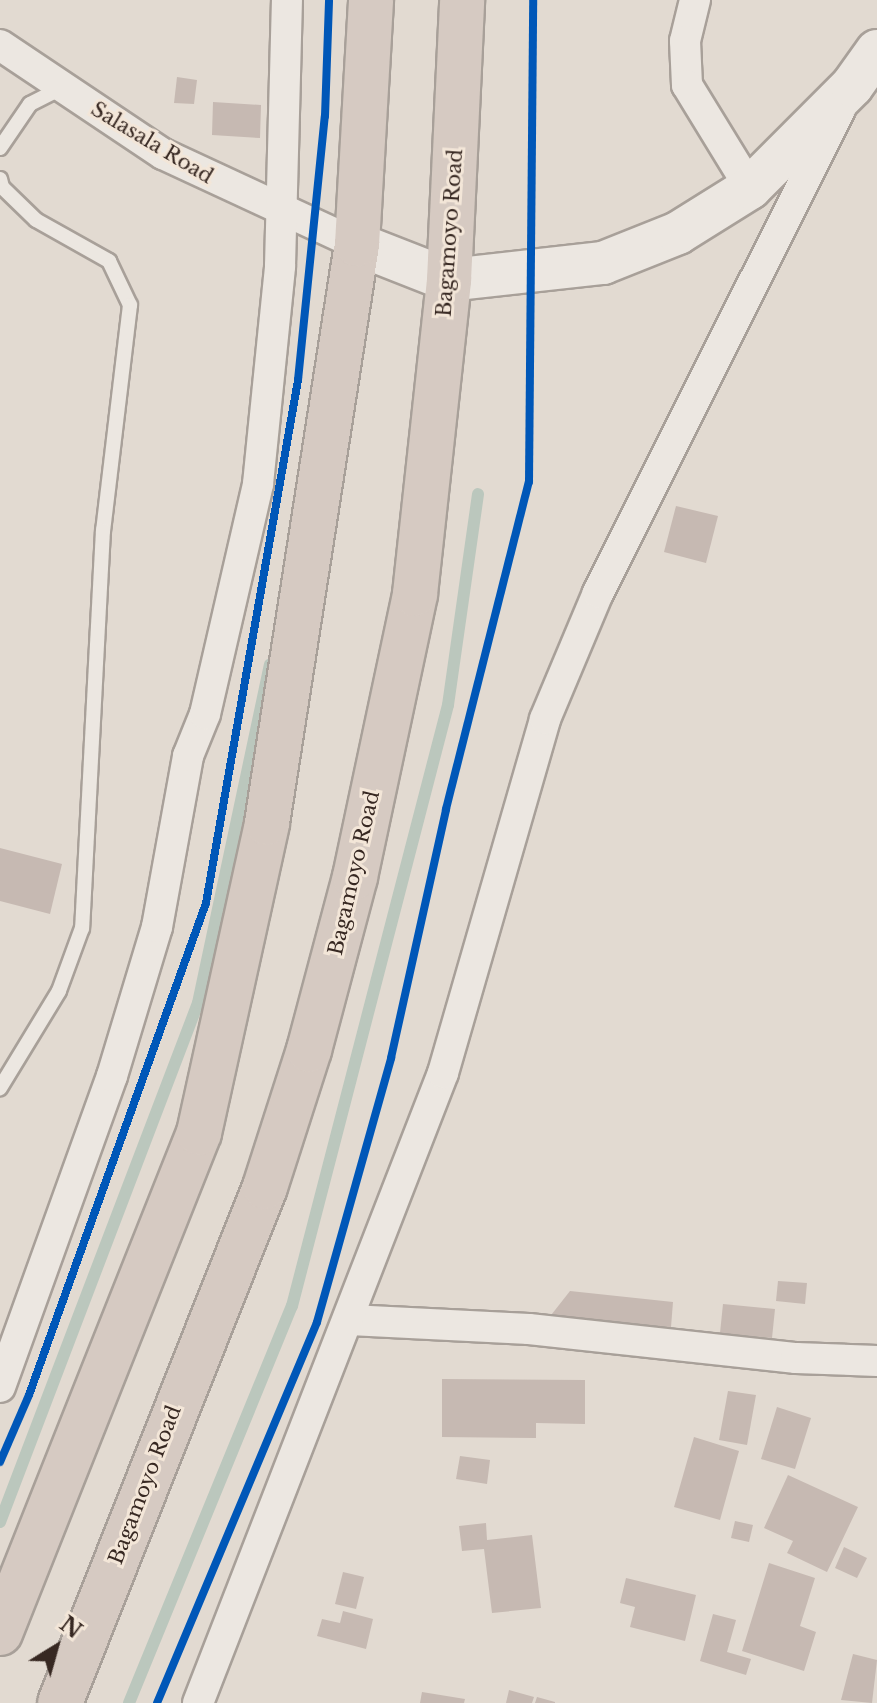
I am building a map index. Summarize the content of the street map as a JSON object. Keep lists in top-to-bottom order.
{
  "streets": {
    "highway": ["Bagamoyo Road"],
    "street": ["Salasala Road"]
  },
  "north": "top right"
}
